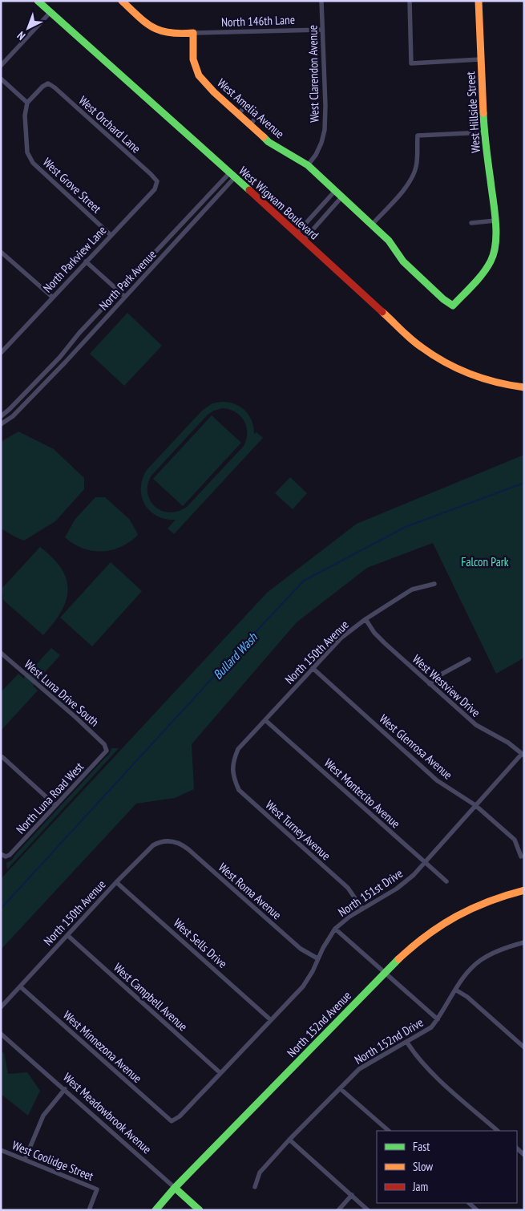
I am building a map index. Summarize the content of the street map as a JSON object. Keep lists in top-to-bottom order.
{
  "streets": {
    "street": [
      "North 146th Lane",
      "West Clarendon Avenue",
      "West Amelia Avenue",
      "West Hillside Street",
      "West Orchard Lane",
      "West Grove Street",
      "West Wigwam Boulevard",
      "North Parkview Lane",
      "North Park Avenue",
      "North 150th Avenue",
      "West Westview Drive",
      "West Luna Drive South",
      "West Glenrosa Avenue",
      "West Montecito Avenue",
      "North Luna Road West",
      "West Turney Avenue",
      "West Roma Avenue",
      "North 151st Drive",
      "West Sells Drive",
      "West Campbell Avenue",
      "North 152nd Avenue",
      "North 152nd Drive",
      "West Minnezona Avenue",
      "West Meadowbrook Avenue",
      "West Coolidge Street"
    ]
  },
  "crossings": [
    ["North 146th Lane", "West Clarendon Avenue"],
    ["North 146th Lane", "West Amelia Avenue"],
    ["West Clarendon Avenue", "West Amelia Avenue"],
    ["West Amelia Avenue", "West Hillside Street"],
    ["West Orchard Lane", "West Grove Street"],
    ["West Orchard Lane", "North Parkview Lane"],
    ["West Grove Street", "North Parkview Lane"],
    ["West Wigwam Boulevard", "North Park Avenue"],
    ["North 150th Avenue", "West Westview Drive"],
    ["North 150th Avenue", "West Glenrosa Avenue"],
    ["North 150th Avenue", "West Montecito Avenue"],
    ["North 150th Avenue", "West Turney Avenue"],
    ["North 150th Avenue", "West Roma Avenue"],
    ["North 150th Avenue", "West Sells Drive"],
    ["North 150th Avenue", "West Campbell Avenue"],
    ["North 150th Avenue", "West Minnezona Avenue"],
    ["West Westview Drive", "North 151st Drive"],
    ["West Luna Drive South", "North Luna Road West"],
    ["West Glenrosa Avenue", "North 151st Drive"],
    ["West Montecito Avenue", "North 151st Drive"],
    ["West Turney Avenue", "North 151st Drive"],
    ["West Roma Avenue", "North 151st Drive"],
    ["North 151st Drive", "West Sells Drive"],
    ["North 151st Drive", "West Campbell Avenue"],
    ["North 151st Drive", "West Minnezona Avenue"],
    ["North 152nd Avenue", "West Meadowbrook Avenue"]
  ],
  "water": ["Bullard Wash"],
  "parks": ["Falcon Park"],
  "legend": ["Fast", "Slow", "Jam"],
  "north": "bottom left"
}
